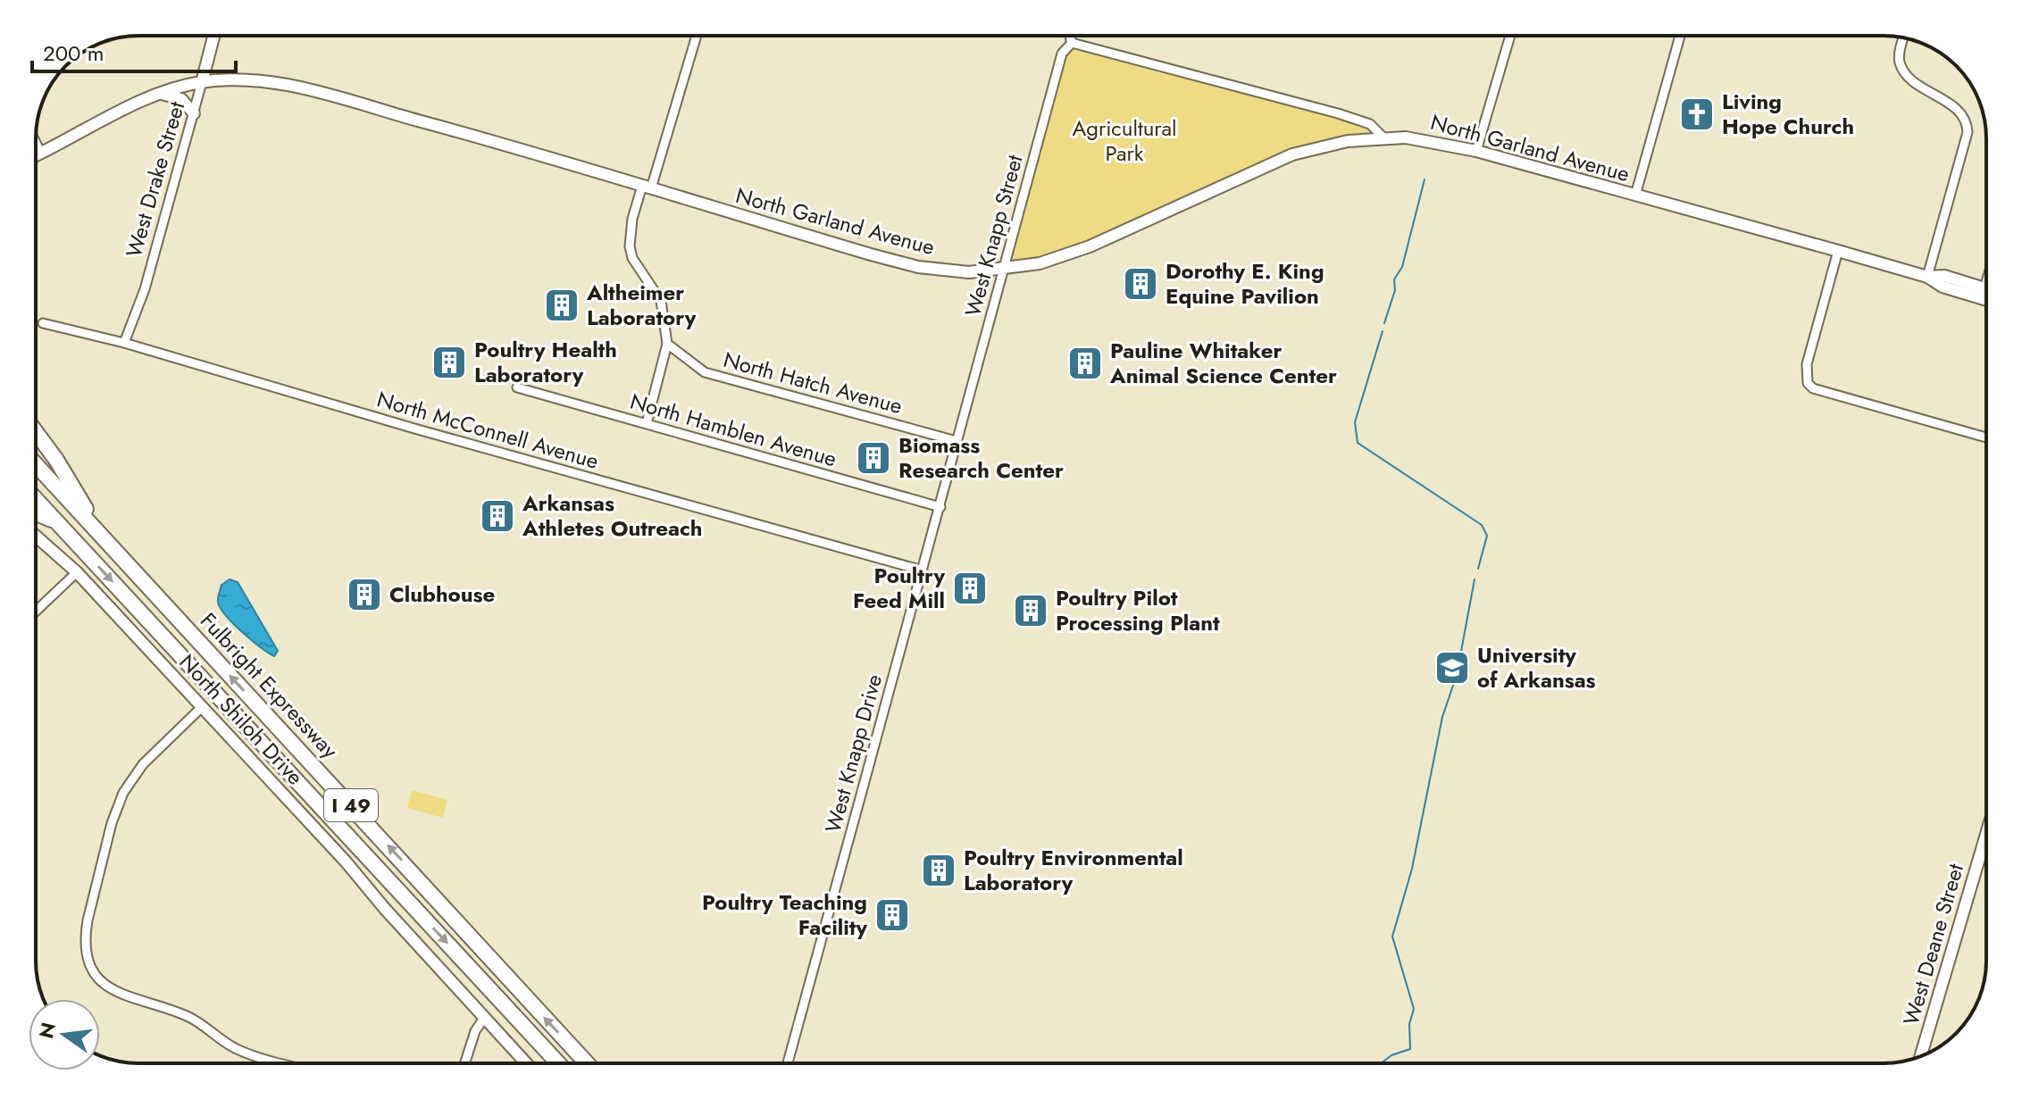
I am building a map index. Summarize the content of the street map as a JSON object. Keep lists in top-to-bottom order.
{
  "streets": {
    "highway": ["Fulbright Expressway", "I 49"],
    "main road": [
      "North Garland Avenue",
      "West Drake Street",
      "North Shiloh Drive",
      "West Deane Street"
    ],
    "street": [
      "West Knapp Street",
      "North Hatch Avenue",
      "North McConnell Avenue",
      "North Hamblen Avenue",
      "West Knapp Drive"
    ]
  },
  "crossings": [
    ["North Garland Avenue", "West Drake Street"],
    ["North Garland Avenue", "West Knapp Street"],
    ["West Drake Street", "North McConnell Avenue"],
    ["West Knapp Street", "North Hatch Avenue"],
    ["West Knapp Street", "West Knapp Drive"],
    ["North Hatch Avenue", "West Knapp Drive"],
    ["North McConnell Avenue", "West Knapp Drive"],
    ["North Hamblen Avenue", "West Knapp Drive"]
  ],
  "parks": ["Agricultural Park"],
  "places": {
    "church": ["Living Hope Church"],
    "building": [
      "Dorothy E. King Equine Pavilion",
      "Altheimer Laboratory",
      "Poultry Health Laboratory",
      "Pauline Whitaker Animal Science Center",
      "Biomass Research Center",
      "Arkansas Athletes Outreach",
      "Poultry Feed Mill",
      "Clubhouse",
      "Poultry Pilot Processing Plant",
      "Poultry Environmental Laboratory",
      "Poultry Teaching Facility"
    ],
    "school or university": ["University of Arkansas"]
  },
  "scale_bar": "200 m",
  "north": "left"
}
